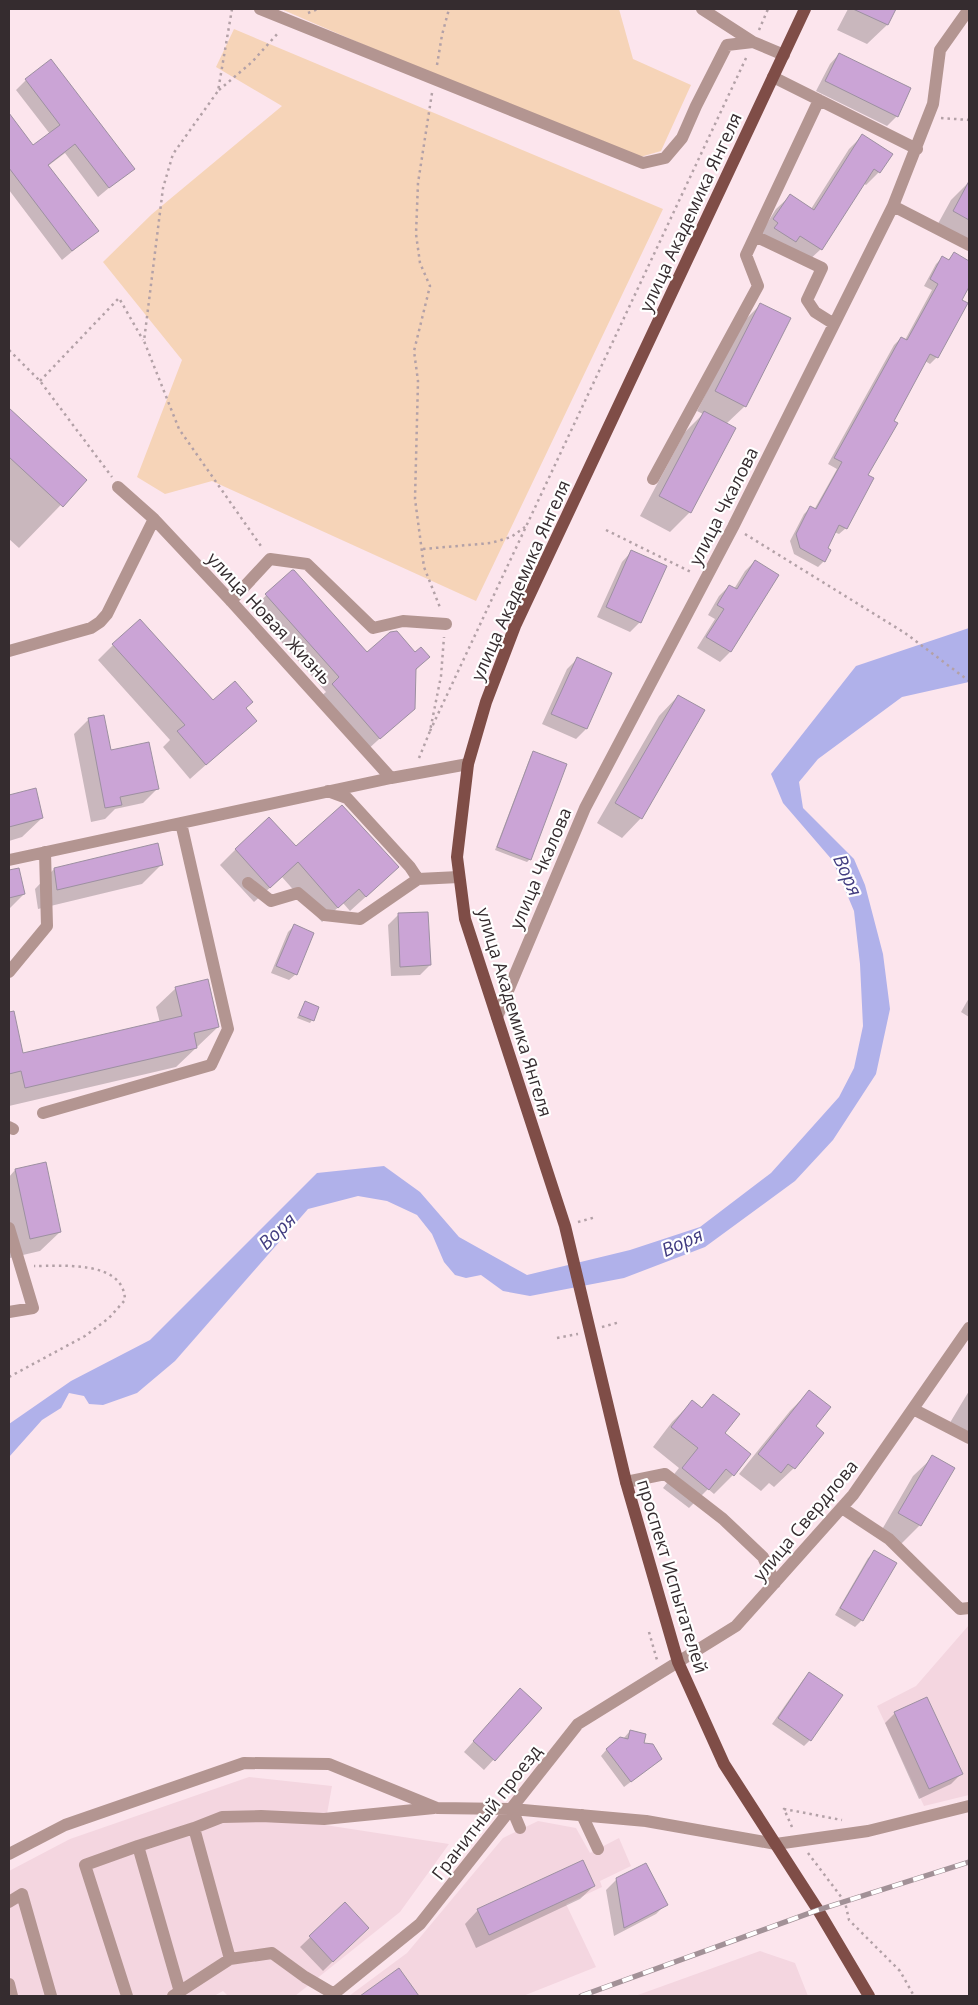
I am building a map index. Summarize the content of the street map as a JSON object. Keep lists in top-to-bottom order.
{
  "streets": {
    "main road": ["улица Академика Янгеля", "проспект Испытателей"],
    "street": [
      "улица Чкалова",
      "улица Новая Жизнь",
      "улица Свердлова",
      "Гранитный проезд"
    ]
  },
  "crossings": [
    ["улица Академика Янгеля", "улица Чкалова"],
    ["улица Академика Янгеля", "проспект Испытателей"],
    ["улица Свердлова", "проспект Испытателей"],
    ["улица Свердлова", "Гранитный проезд"],
    ["проспект Испытателей", "Гранитный проезд"]
  ],
  "water": ["Воря"]
}
